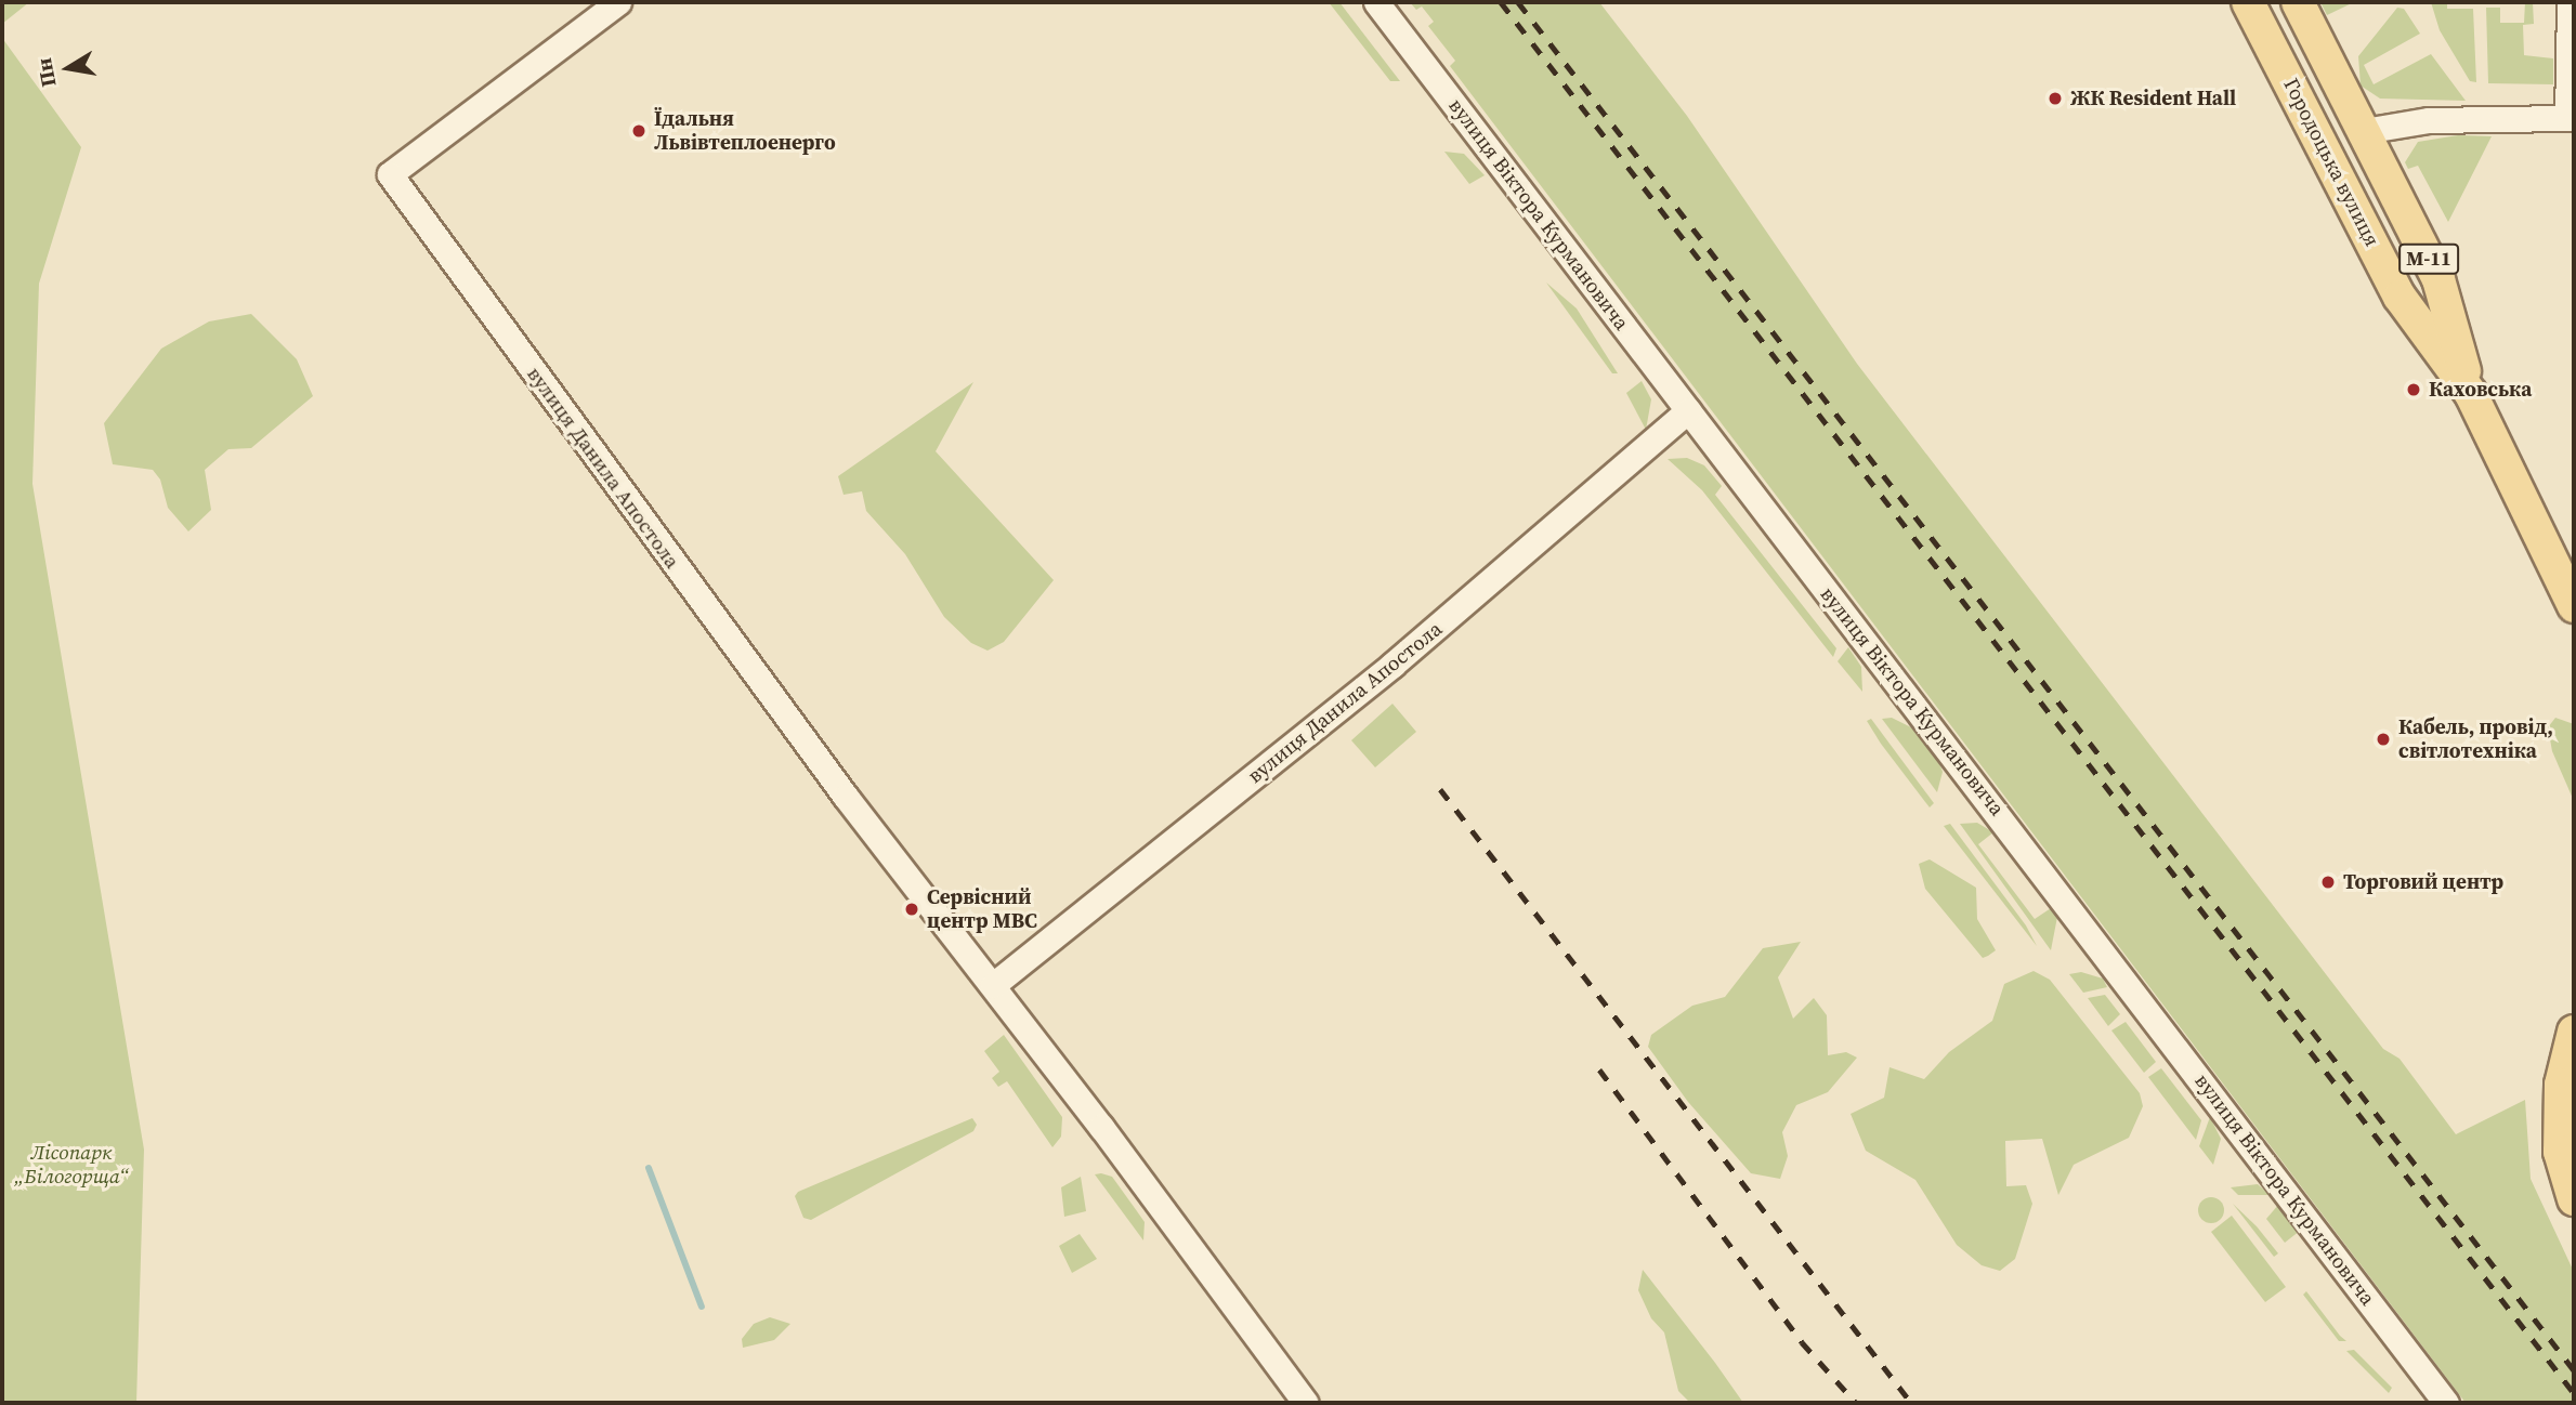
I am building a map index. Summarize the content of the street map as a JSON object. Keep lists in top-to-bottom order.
{
  "streets": {
    "main road": ["Городоцька вулиця", "М-11"],
    "street": ["вулиця Віктора Курмановича", "вулиця Данила Апостола"]
  },
  "crossings": [
    ["вулиця Віктора Курмановича", "вулиця Данила Апостола"]
  ],
  "parks": ["Лісопарк „Білогорща“"],
  "places": [
    "ЖК Resident Hall",
    "Їдальня Львівтеплоенерго",
    "Каховська",
    "Кабель, провід, світлотехніка",
    "Торговий центр",
    "Сервісний центр МВС"
  ],
  "north": "left"
}
